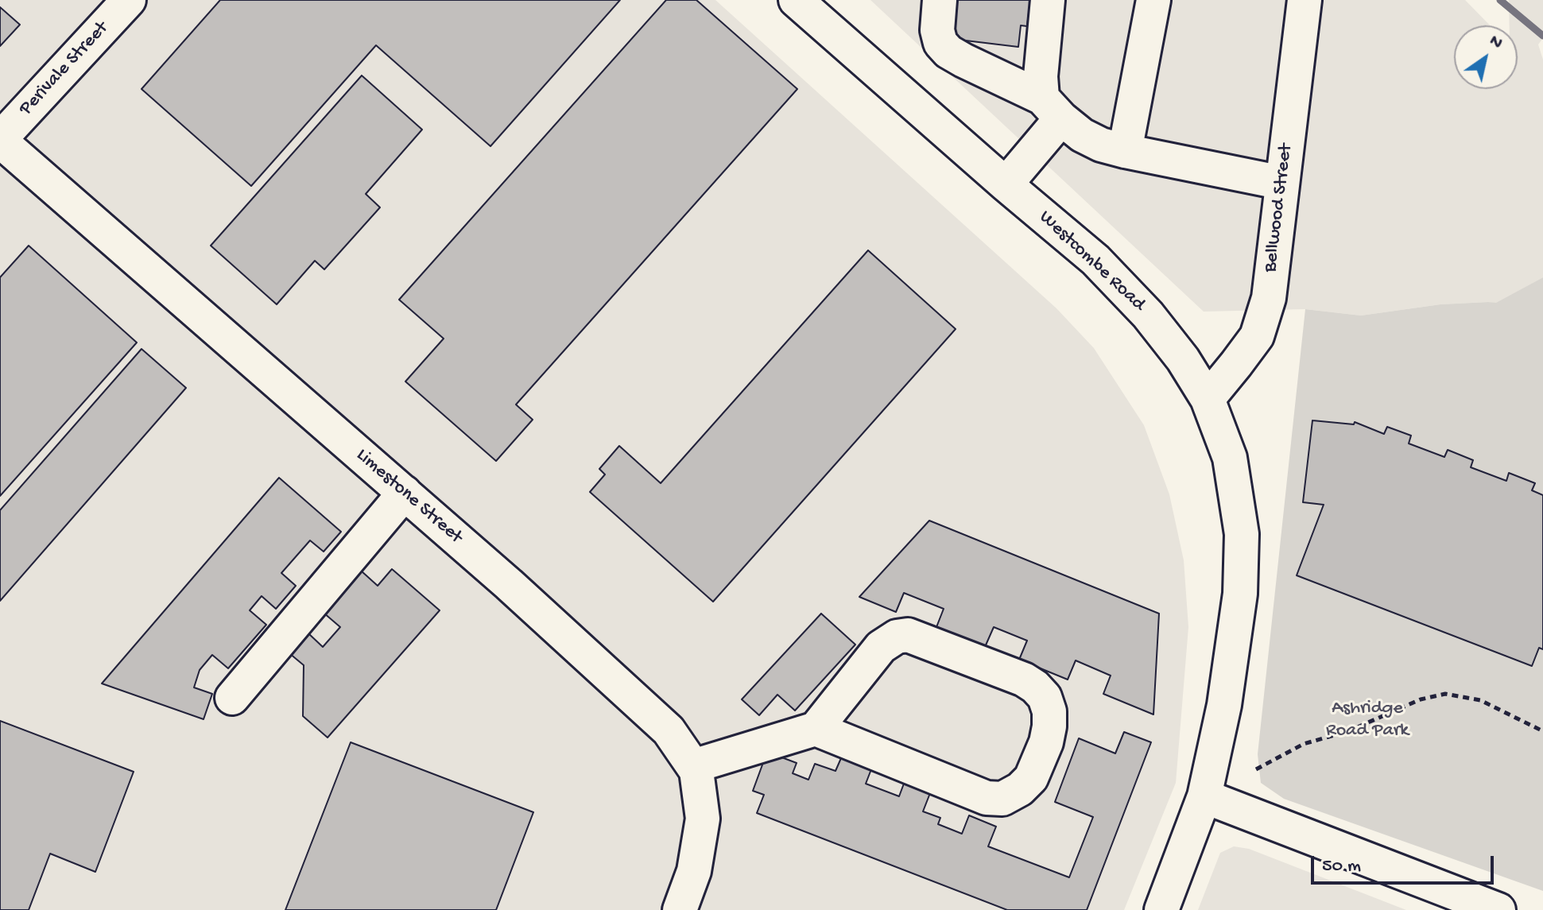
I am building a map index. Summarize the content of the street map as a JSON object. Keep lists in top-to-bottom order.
{
  "streets": {
    "street": [
      "Perivale Street",
      "Bellwood Street",
      "Westcombe Road",
      "Limestone Street"
    ]
  },
  "crossings": [
    ["Perivale Street", "Limestone Street"],
    ["Bellwood Street", "Westcombe Road"]
  ],
  "parks": ["Ashridge Road Park"],
  "scale_bar": "50 m",
  "north": "top right"
}
